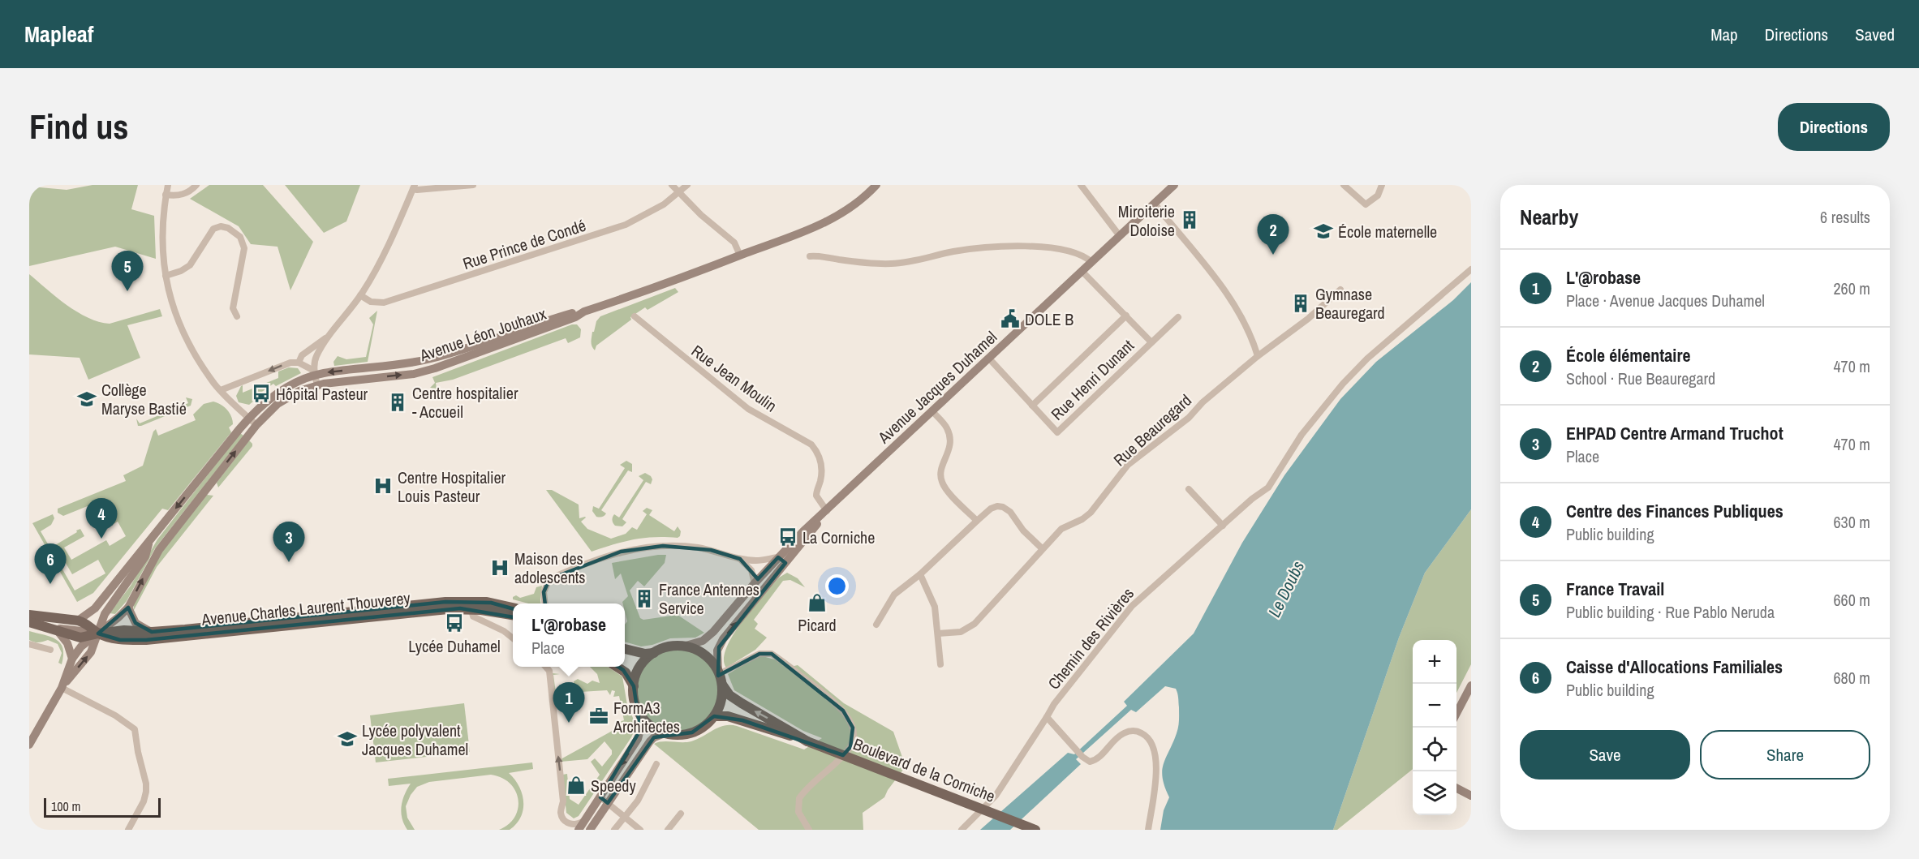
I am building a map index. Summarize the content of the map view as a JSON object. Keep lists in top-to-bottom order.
{
  "streets": {
    "main road": [
      "Avenue Léon Jouhaux",
      "Avenue Jacques Duhamel",
      "Avenue Charles Laurent Thouverey",
      "Boulevard de la Corniche"
    ],
    "street": [
      "Rue Prince de Condé",
      "Rue Jean Moulin",
      "Rue Henri Dunant",
      "Rue Beauregard",
      "Chemin des Rivières"
    ]
  },
  "crossings": [
    ["Avenue Léon Jouhaux", "Avenue Charles Laurent Thouverey"],
    ["Rue Jean Moulin", "Avenue Jacques Duhamel"],
    ["Rue Henri Dunant", "Avenue Jacques Duhamel"],
    ["Avenue Jacques Duhamel", "Boulevard de la Corniche"]
  ],
  "water": ["Le Doubs"],
  "places": {
    "building": [
      "Miroiterie Doloise",
      "Gymnase Beauregard",
      "Centre hospitalier - Accueil",
      "France Antennes Service"
    ],
    "school or university": ["École maternelle", "Collège Maryse Bastié", "Lycée polyvalent Jacques Duhamel"],
    "public building": ["DOLE B"],
    "bus stop": ["Hôpital Pasteur", "La Corniche", "Lycée Duhamel"],
    "hospital": ["Centre Hospitalier Louis Pasteur", "Maison des adolescents"],
    "shop": ["Picard", "Speedy"],
    "office": ["FormA3 Architectes"]
  },
  "scale_bar": "100 m",
  "page": {
    "header": "Mapleaf",
    "nav": ["Map", "Directions", "Saved"],
    "buttons": [
      "Directions",
      ["Save", "Share"]
    ],
    "title": "Find us",
    "heading": ["Nearby", "6 results"],
    "pins": [
      "2",
      "5",
      "4",
      "3",
      "6",
      "1"
    ],
    "list": [
      {
        "mark": "1",
        "name": "L'@robase",
        "note": "Place · Avenue Jacques Duhamel",
        "value": "260 m"
      },
      {
        "mark": "2",
        "name": "École élémentaire",
        "note": "School · Rue Beauregard",
        "value": "470 m"
      },
      {
        "mark": "3",
        "name": "EHPAD Centre Armand Truchot",
        "note": "Place",
        "value": "470 m"
      },
      {
        "mark": "4",
        "name": "Centre des Finances Publiques",
        "note": "Public building",
        "value": "630 m"
      },
      {
        "mark": "5",
        "name": "France Travail",
        "note": "Public building · Rue Pablo Neruda",
        "value": "660 m"
      },
      {
        "mark": "6",
        "name": "Caisse d'Allocations Familiales",
        "note": "Public building",
        "value": "680 m"
      }
    ],
    "popup": ["L'@robase", "Place"],
    "map_buttons": ["+", "−"],
    "scale": "100 m"
  }
}
